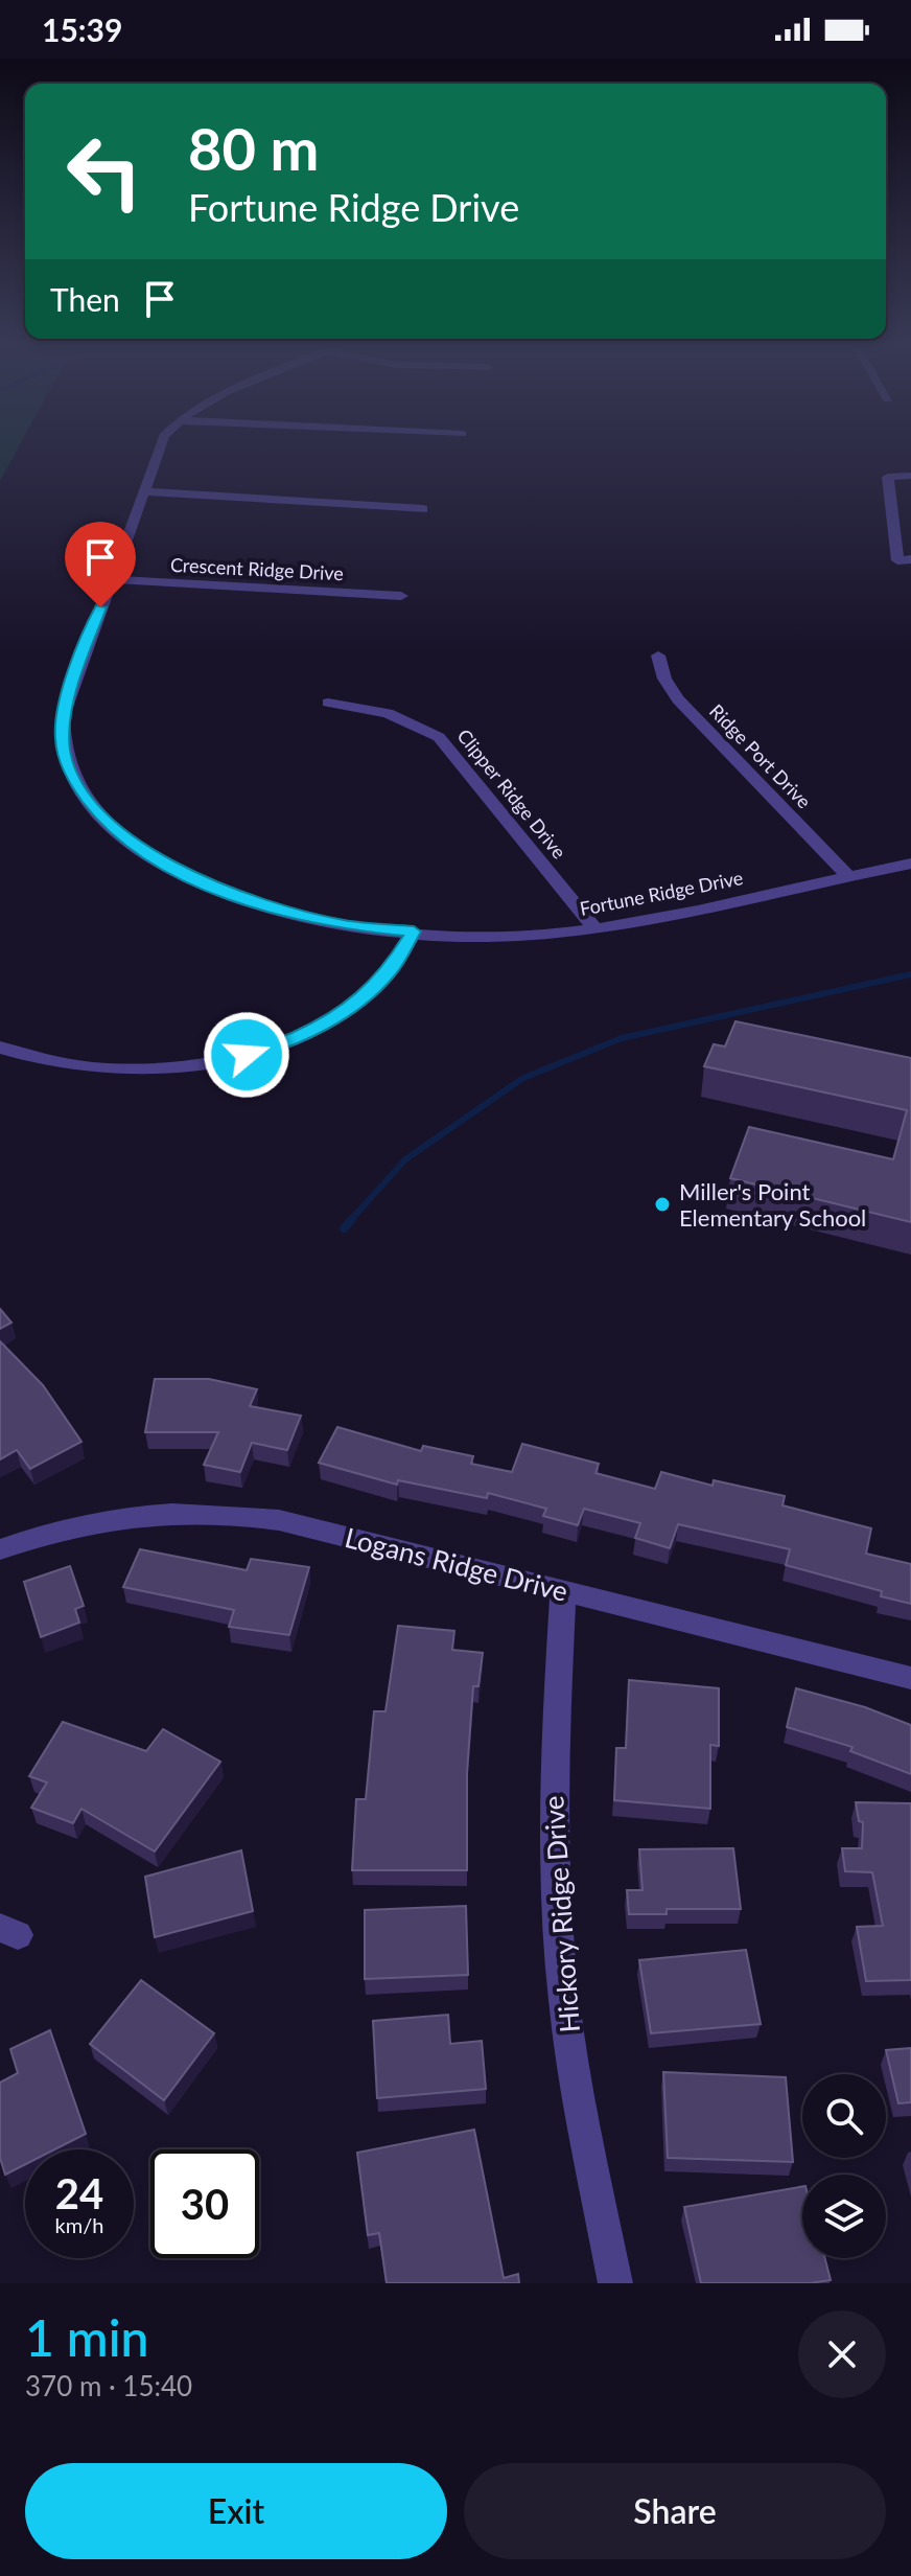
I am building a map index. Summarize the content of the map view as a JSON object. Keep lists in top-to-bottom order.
{
  "streets": {
    "street": [
      "Crescent Ridge Drive",
      "Ridge Port Drive",
      "Clipper Ridge Drive",
      "Fortune Ridge Drive",
      "Logans Ridge Drive",
      "Hickory Ridge Drive"
    ]
  },
  "crossings": [
    ["Crescent Ridge Drive", "Fortune Ridge Drive"],
    ["Ridge Port Drive", "Fortune Ridge Drive"],
    ["Clipper Ridge Drive", "Fortune Ridge Drive"],
    ["Logans Ridge Drive", "Hickory Ridge Drive"]
  ],
  "places": ["Miller's Point Elementary School"],
  "page": {
    "status": "15:39",
    "turn": ["80 m", "Fortune Ridge Drive"],
    "then": "Then",
    "speed": "24 km/h",
    "limit": "30",
    "heading": ["1 min", "370 m · 15:40"],
    "buttons": ["Exit", "Share"]
  }
}
